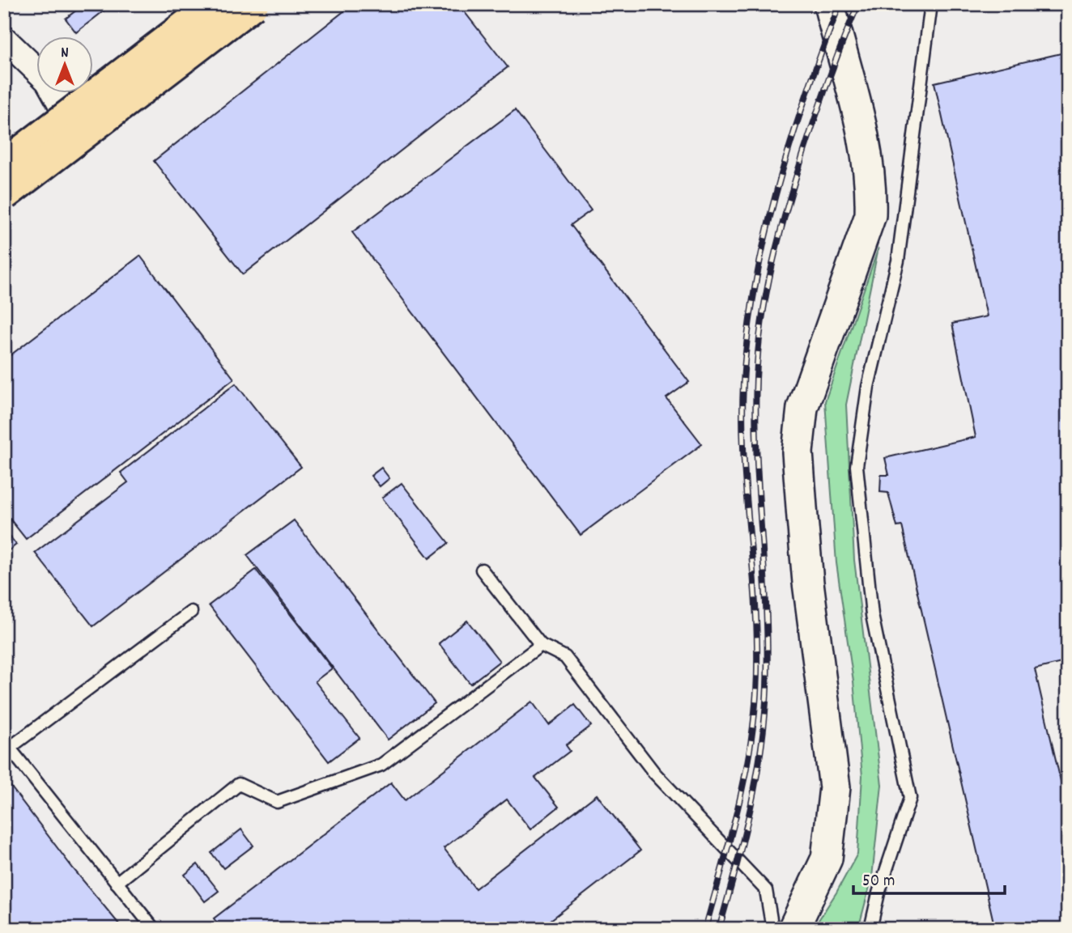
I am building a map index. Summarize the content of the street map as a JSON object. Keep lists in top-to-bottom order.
{
  "scale_bar": "50 m",
  "north": "top"
}
